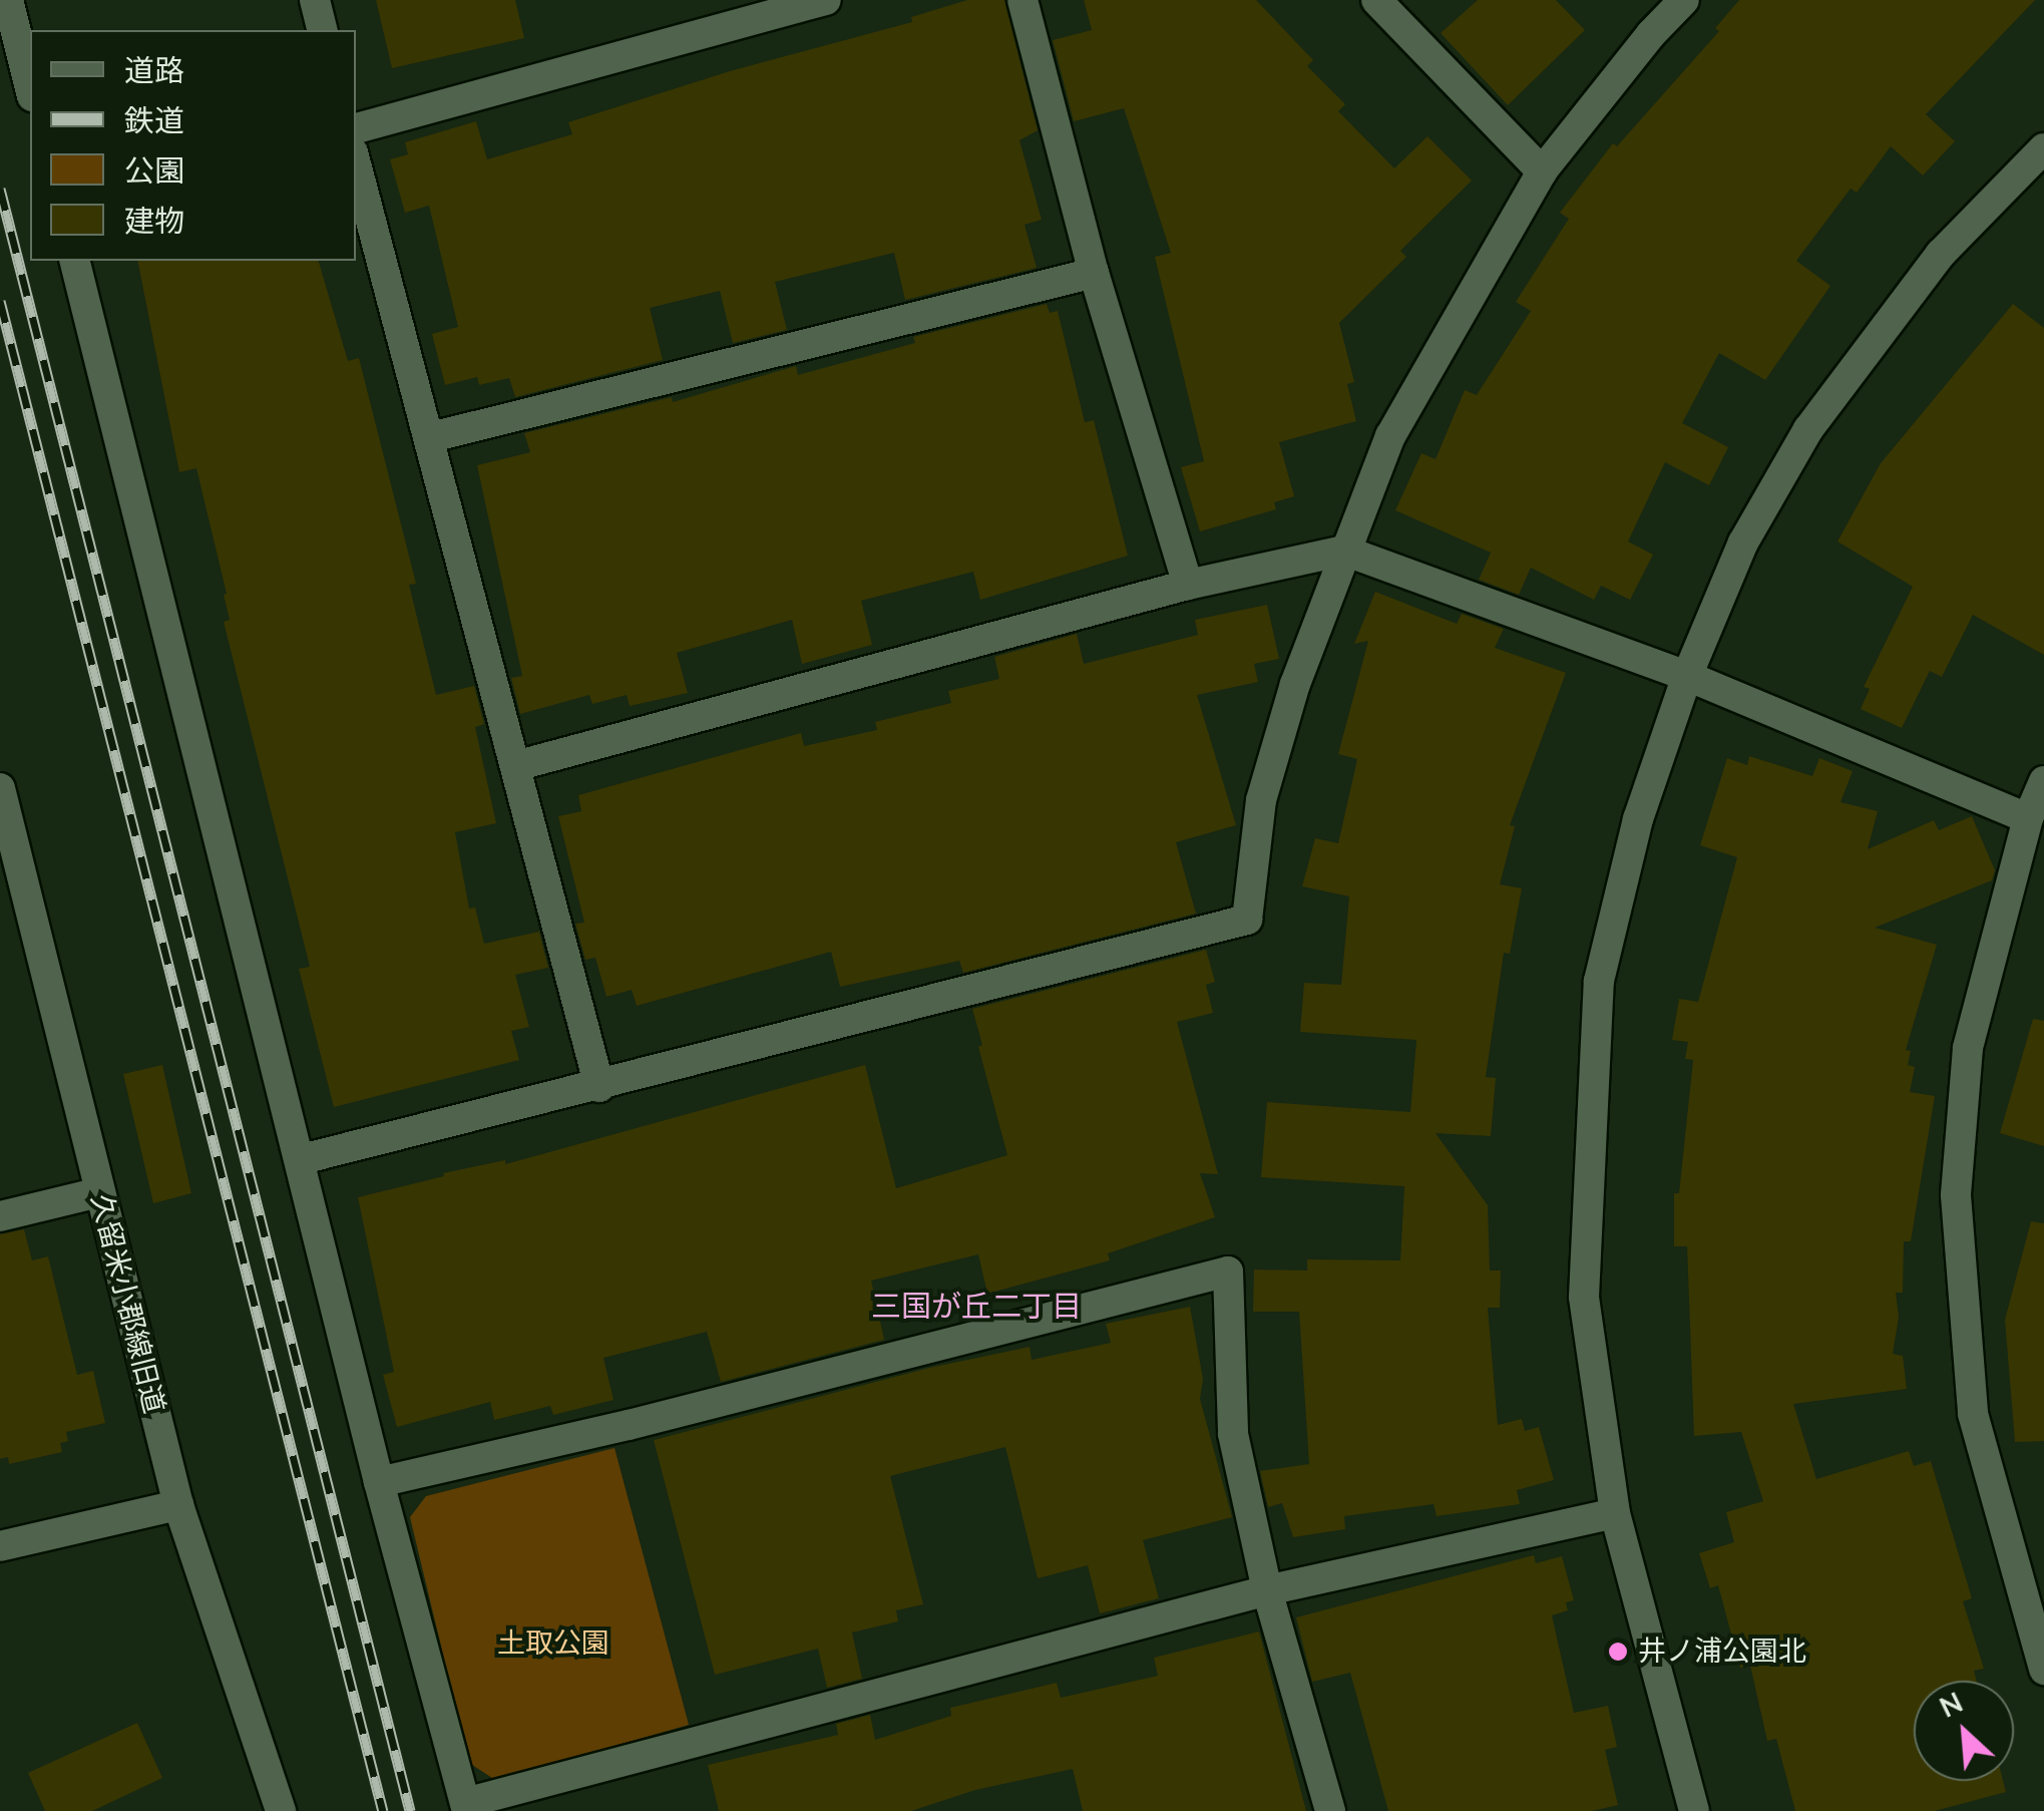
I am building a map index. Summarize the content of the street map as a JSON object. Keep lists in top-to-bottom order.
{
  "streets": {
    "street": ["久留米小郡線旧道"]
  },
  "districts": ["三国が丘二丁目"],
  "parks": ["土取公園"],
  "places": ["井ノ浦公園北"],
  "legend": [
    "道路",
    "鉄道",
    "公園",
    "建物"
  ],
  "north": "top left"
}
